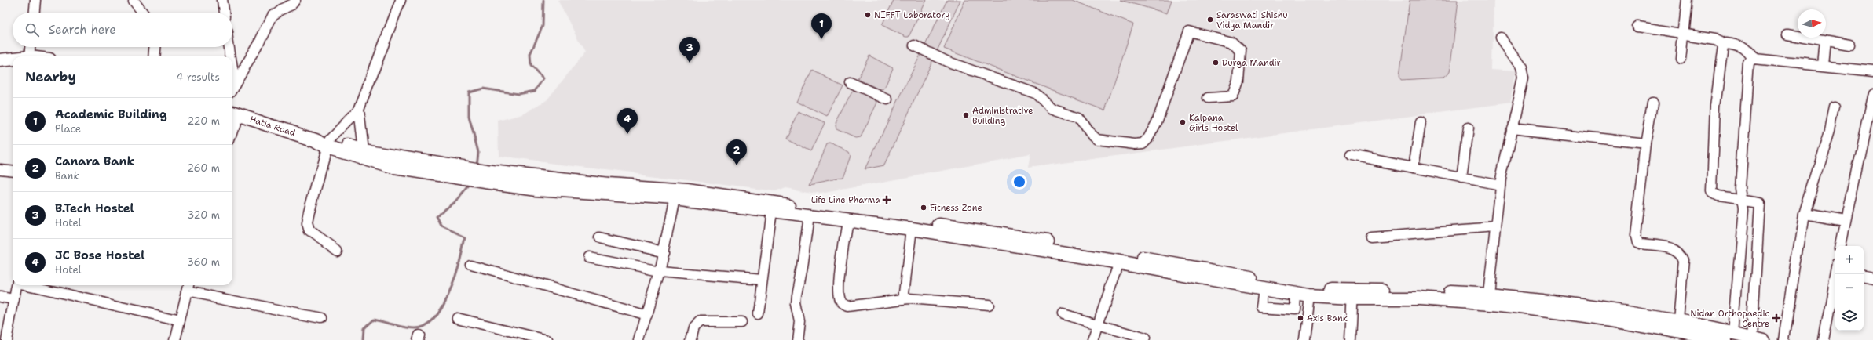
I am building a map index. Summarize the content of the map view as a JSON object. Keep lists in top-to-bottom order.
{
  "streets": {
    "main road": ["Hatia Road"]
  },
  "places": {
    "other": [
      "NIFFT Laboratory",
      "Saraswati Shishu Vidya Mandir",
      "Durga Mandir",
      "Administrative Building",
      "Kalpana Girls Hostel",
      "Fitness Zone",
      "Axis Bank"
    ],
    "health": ["Life Line Pharma", "Nidan Orthopaedic Centre"]
  },
  "north": "right",
  "page": {
    "search": "Search here",
    "pins": [
      "1",
      "3",
      "4",
      "2"
    ],
    "heading": ["Nearby", "4 results"],
    "list": [
      {
        "mark": "1",
        "name": "Academic Building",
        "note": "Place",
        "value": "220 m"
      },
      {
        "mark": "2",
        "name": "Canara Bank",
        "note": "Bank",
        "value": "260 m"
      },
      {
        "mark": "3",
        "name": "B.Tech Hostel",
        "note": "Hotel",
        "value": "320 m"
      },
      {
        "mark": "4",
        "name": "JC Bose Hostel",
        "note": "Hotel",
        "value": "360 m"
      }
    ],
    "map_buttons": ["+", "−"]
  }
}
